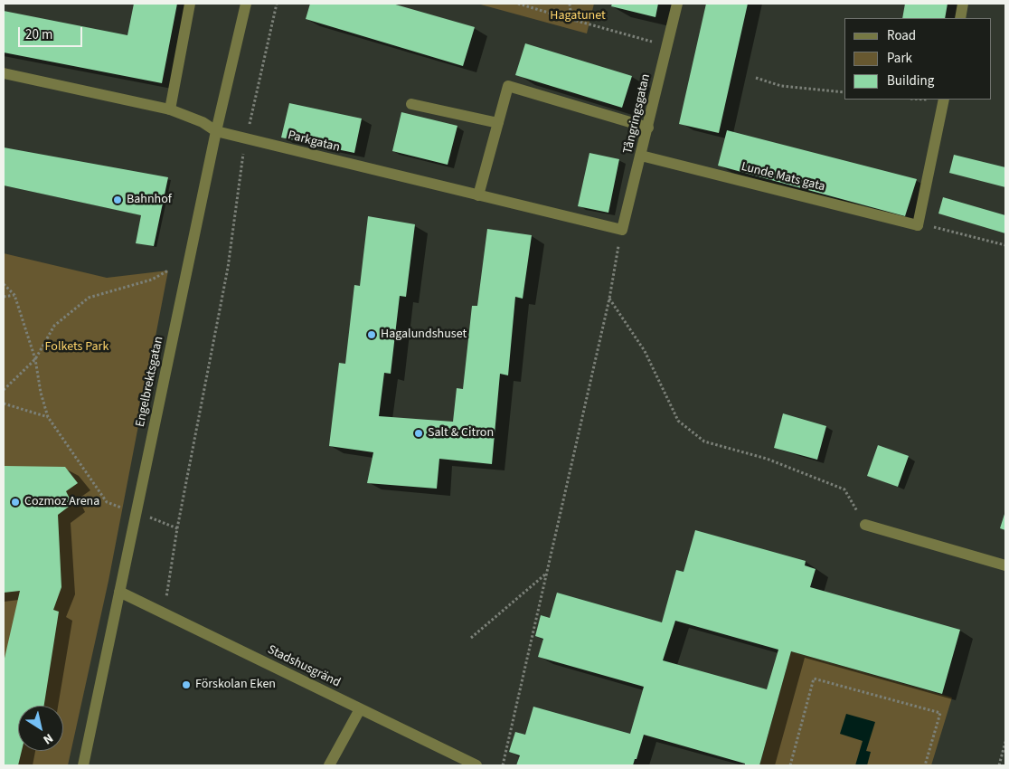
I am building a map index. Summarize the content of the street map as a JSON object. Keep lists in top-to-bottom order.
{
  "streets": {
    "street": [
      "Tångringsgatan",
      "Parkgatan",
      "Lunde Mats gata",
      "Engelbrektsgatan",
      "Stadshusgränd"
    ]
  },
  "crossings": [
    ["Tångringsgatan", "Parkgatan"],
    ["Tångringsgatan", "Lunde Mats gata"],
    ["Parkgatan", "Engelbrektsgatan"],
    ["Engelbrektsgatan", "Stadshusgränd"]
  ],
  "parks": ["Hagatunet", "Folkets Park"],
  "places": [
    "Bahnhof",
    "Hagalundshuset",
    "Salt & Citron",
    "Cozmoz Arena",
    "Förskolan Eken"
  ],
  "legend": ["Road", "Park", "Building"],
  "scale_bar": "20 m",
  "north": "bottom right"
}
